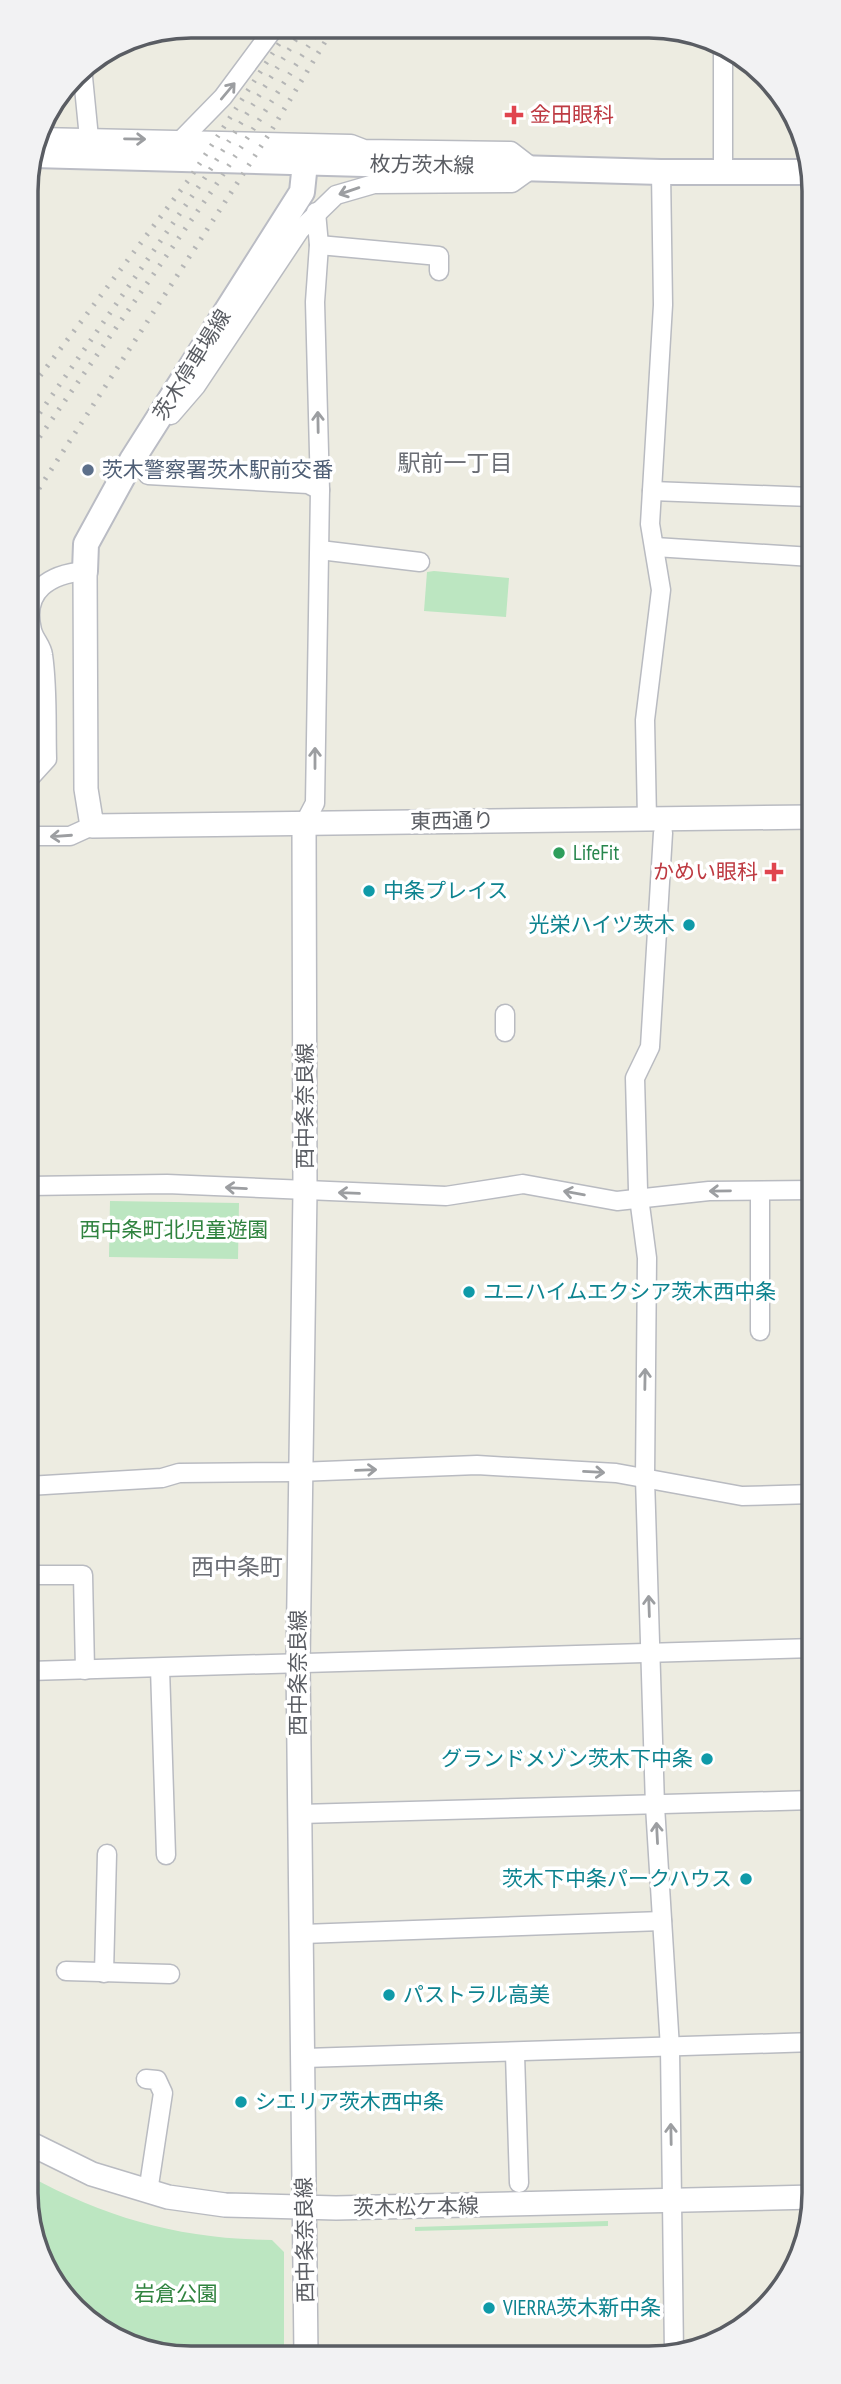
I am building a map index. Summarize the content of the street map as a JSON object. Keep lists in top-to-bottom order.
{
  "streets": {
    "main road": ["枚方茨木線", "茨木停車場線"],
    "street": ["東西通り", "西中条奈良線", "茨木松ケ本線"]
  },
  "crossings": [
    ["枚方茨木線", "茨木停車場線"],
    ["東西通り", "西中条奈良線"],
    ["西中条奈良線", "茨木松ケ本線"]
  ],
  "districts": ["駅前一丁目", "西中条町"],
  "parks": ["西中条町北児童遊園", "岩倉公園"],
  "places": {
    "health": ["金田眼科", "かめい眼科"],
    "other": [
      "茨木警察署茨木駅前交番",
      "LifeFit",
      "中条プレイス",
      "光栄ハイツ茨木",
      "ユニハイムエクシア茨木西中条",
      "グランドメゾン茨木下中条",
      "茨木下中条パークハウス",
      "パストラル高美",
      "シエリア茨木西中条",
      "VIERRA茨木新中条"
    ]
  }
}
